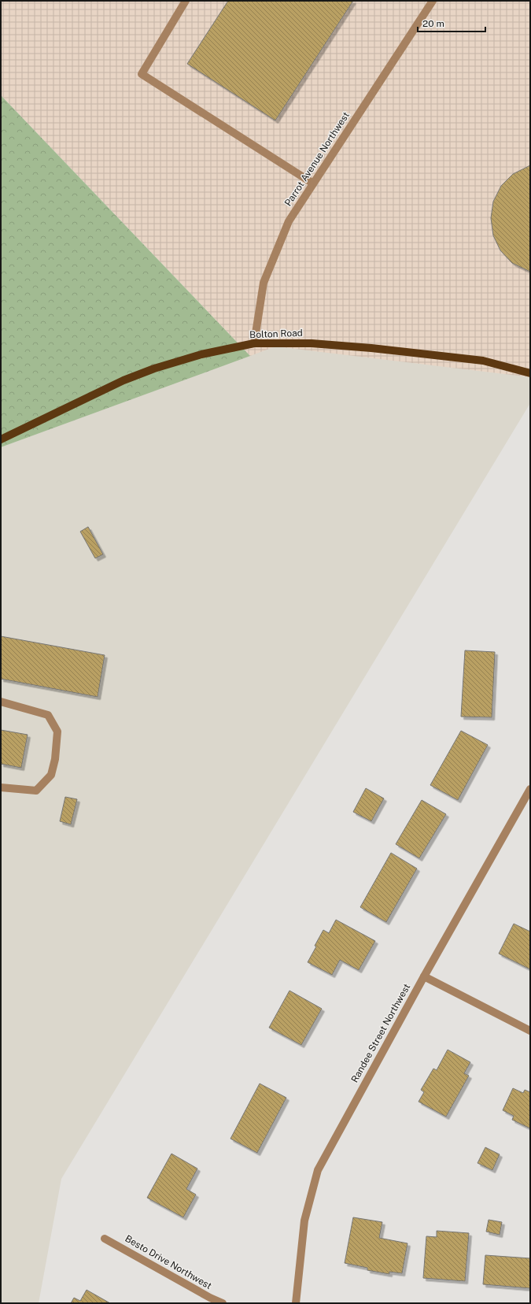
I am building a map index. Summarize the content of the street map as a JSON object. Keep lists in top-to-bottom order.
{
  "streets": {
    "main road": ["Bolton Road"],
    "street": ["Parrot Avenue Northwest", "Randee Street Northwest", "Besto Drive Northwest"]
  },
  "crossings": [
    ["Parrot Avenue Northwest", "Bolton Road"]
  ],
  "scale_bar": "20 m"
}
